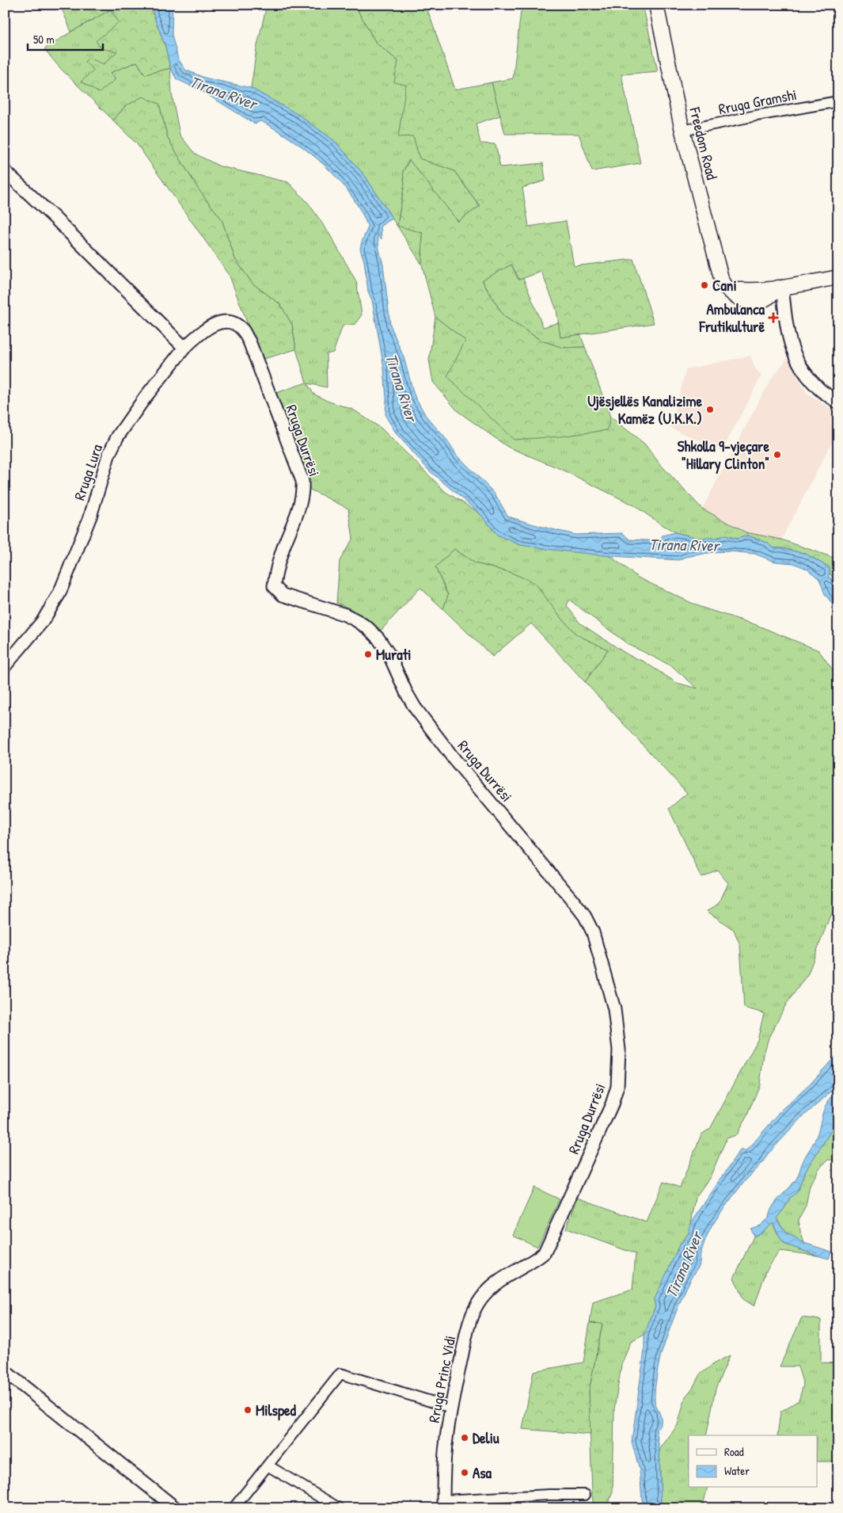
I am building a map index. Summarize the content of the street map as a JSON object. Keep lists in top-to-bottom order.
{
  "streets": {
    "main road": ["Freedom Road"],
    "street": [
      "Rruga Gramshi",
      "Rruga Durrësi",
      "Rruga Lura",
      "Rruga Princ Vidi"
    ]
  },
  "crossings": [
    ["Rruga Gramshi", "Freedom Road"],
    ["Rruga Durrësi", "Rruga Lura"],
    ["Rruga Durrësi", "Rruga Princ Vidi"]
  ],
  "water": ["Tirana River"],
  "places": {
    "other": [
      "Cani",
      "Ujësjellës Kanalizime Kamëz (U.K.K.)",
      "Shkolla 9-vjeçare \"Hillary Clinton\"",
      "Murati",
      "Milsped",
      "Deliu",
      "Asa"
    ],
    "health": ["Ambulanca Frutikulturë"]
  },
  "legend": ["Road", "Water"],
  "scale_bar": "50 m"
}
